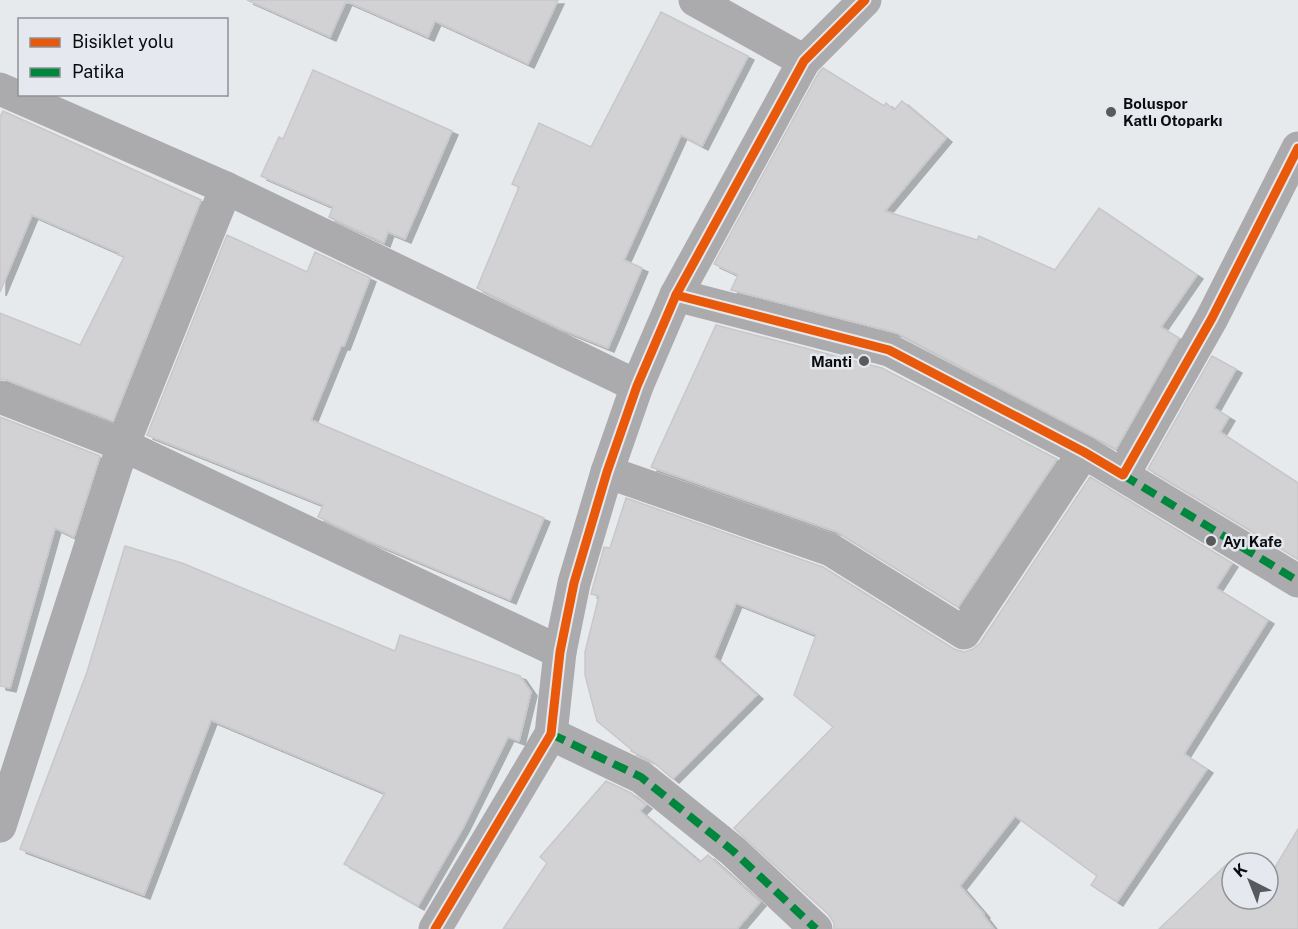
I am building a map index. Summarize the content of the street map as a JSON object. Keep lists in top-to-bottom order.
{
  "places": ["Boluspor Katlı Otoparkı", "Manti", "Ayı Kafe"],
  "legend": ["Bisiklet yolu", "Patika"],
  "north": "top left"
}
